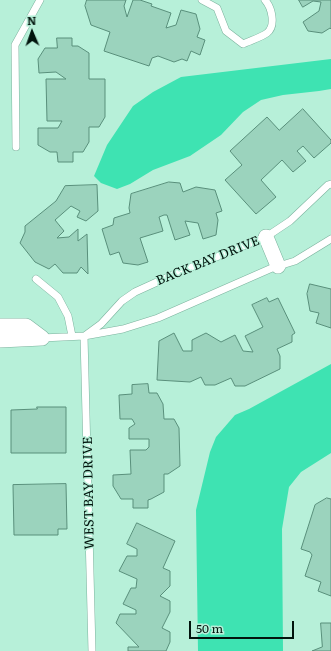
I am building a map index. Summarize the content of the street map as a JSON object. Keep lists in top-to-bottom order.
{
  "streets": {
    "lane": ["BACK BAY DRIVE", "WEST BAY DRIVE"]
  },
  "crossings": [
    ["BACK BAY DRIVE", "WEST BAY DRIVE"]
  ],
  "scale_bar": "50 m",
  "north": "top"
}
